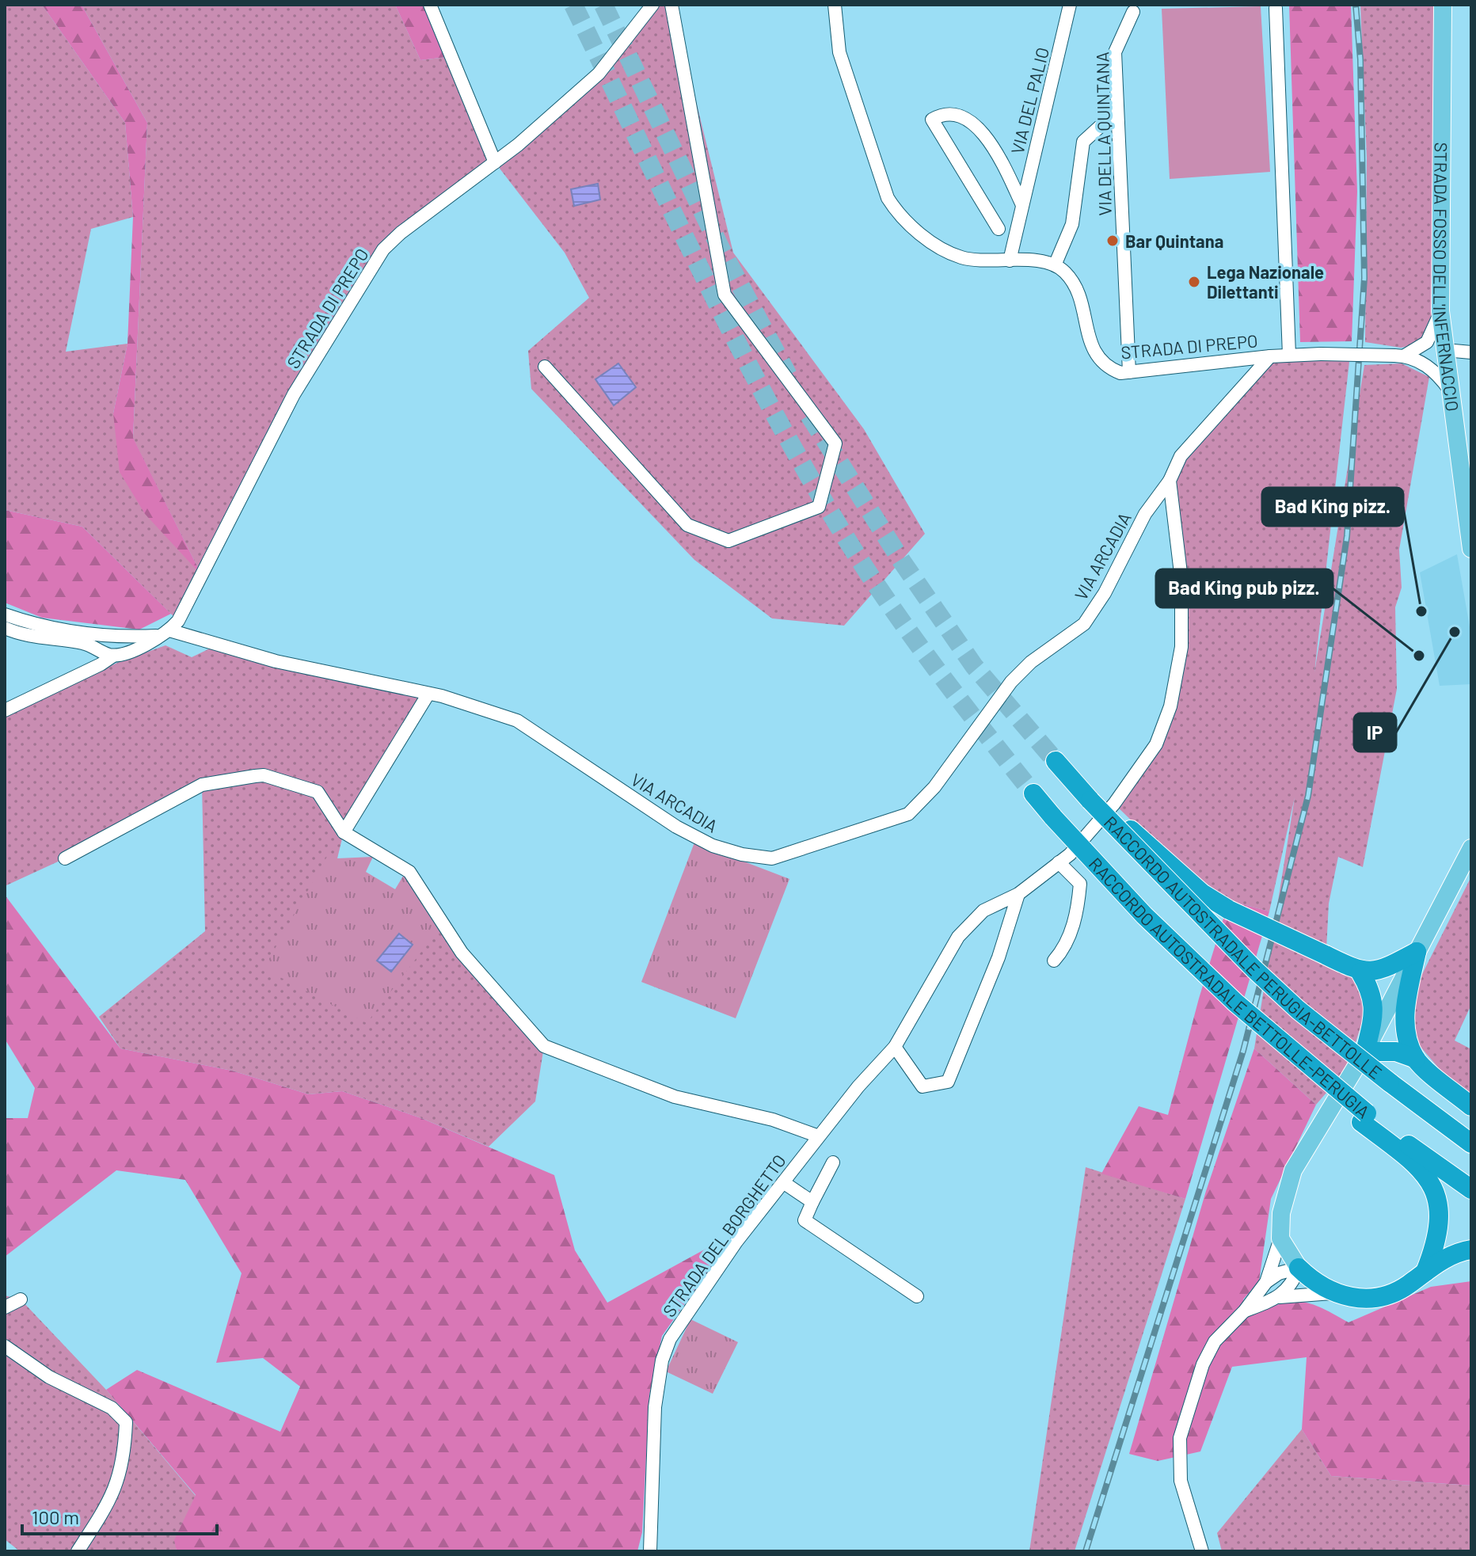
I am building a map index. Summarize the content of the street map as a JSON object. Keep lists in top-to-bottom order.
{
  "streets": {
    "highway": ["RACCORDO AUTOSTRADALE PERUGIA-BETTOLLE", "RACCORDO AUTOSTRADALE BETTOLLE-PERUGIA"],
    "main road": ["STRADA FOSSO DELL'INFERNACCIO"],
    "street": [
      "VIA DEL PALIO",
      "VIA DELLA QUINTANA",
      "STRADA DI PREPO",
      "VIA ARCADIA",
      "STRADA DEL BORGHETTO"
    ]
  },
  "crossings": [
    ["VIA DELLA QUINTANA", "STRADA DI PREPO"],
    ["STRADA FOSSO DELL'INFERNACCIO", "STRADA DI PREPO"],
    ["STRADA DI PREPO", "VIA ARCADIA"],
    ["VIA ARCADIA", "STRADA DEL BORGHETTO"]
  ],
  "places": [
    "Bar Quintana",
    "Lega Nazionale Dilettanti",
    "Bad King pizz.",
    "IP",
    "Bad King pub pizz."
  ],
  "scale_bar": "100 m"
}
